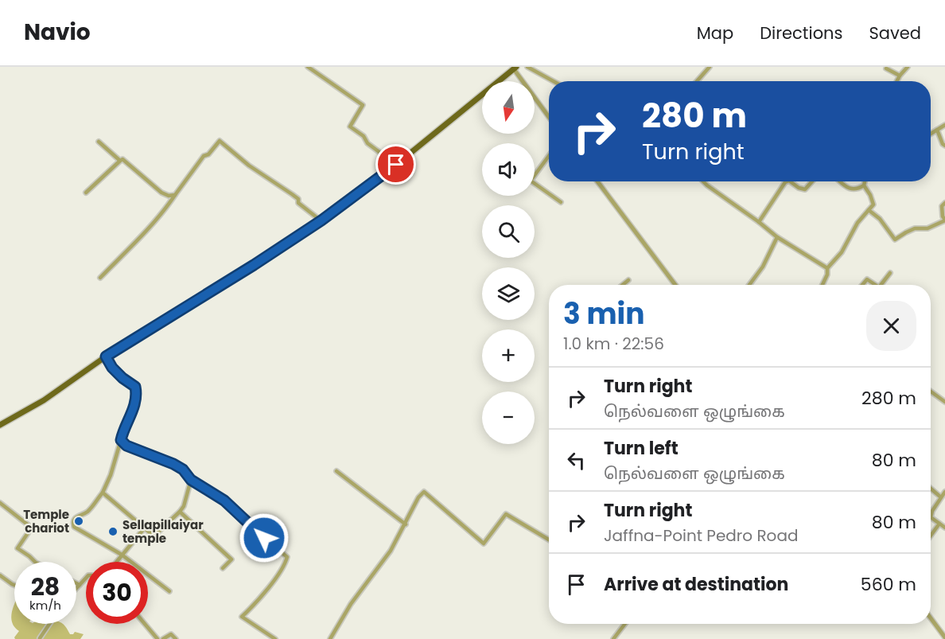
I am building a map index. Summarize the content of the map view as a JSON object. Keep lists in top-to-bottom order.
{
  "places": ["Temple chariot", "Sellapillaiyar temple"],
  "north": "bottom",
  "page": {
    "header": "Navio",
    "nav": ["Map", "Directions", "Saved"],
    "map_buttons": ["+", "−"],
    "turn": ["280 m", "Turn right"],
    "heading": ["3 min", "1.0 km · 22:56"],
    "list": [
      {
        "name": "Turn right",
        "note": "நெல்வளை ஒழுங்கை",
        "value": "280 m"
      },
      {
        "name": "Turn left",
        "note": "நெல்வளை ஒழுங்கை",
        "value": "80 m"
      },
      {
        "name": "Turn right",
        "note": "Jaffna-Point Pedro Road",
        "value": "80 m"
      },
      {
        "name": "Arrive at destination",
        "value": "560 m"
      }
    ],
    "speed": "28 km/h",
    "limit": "30"
  }
}
